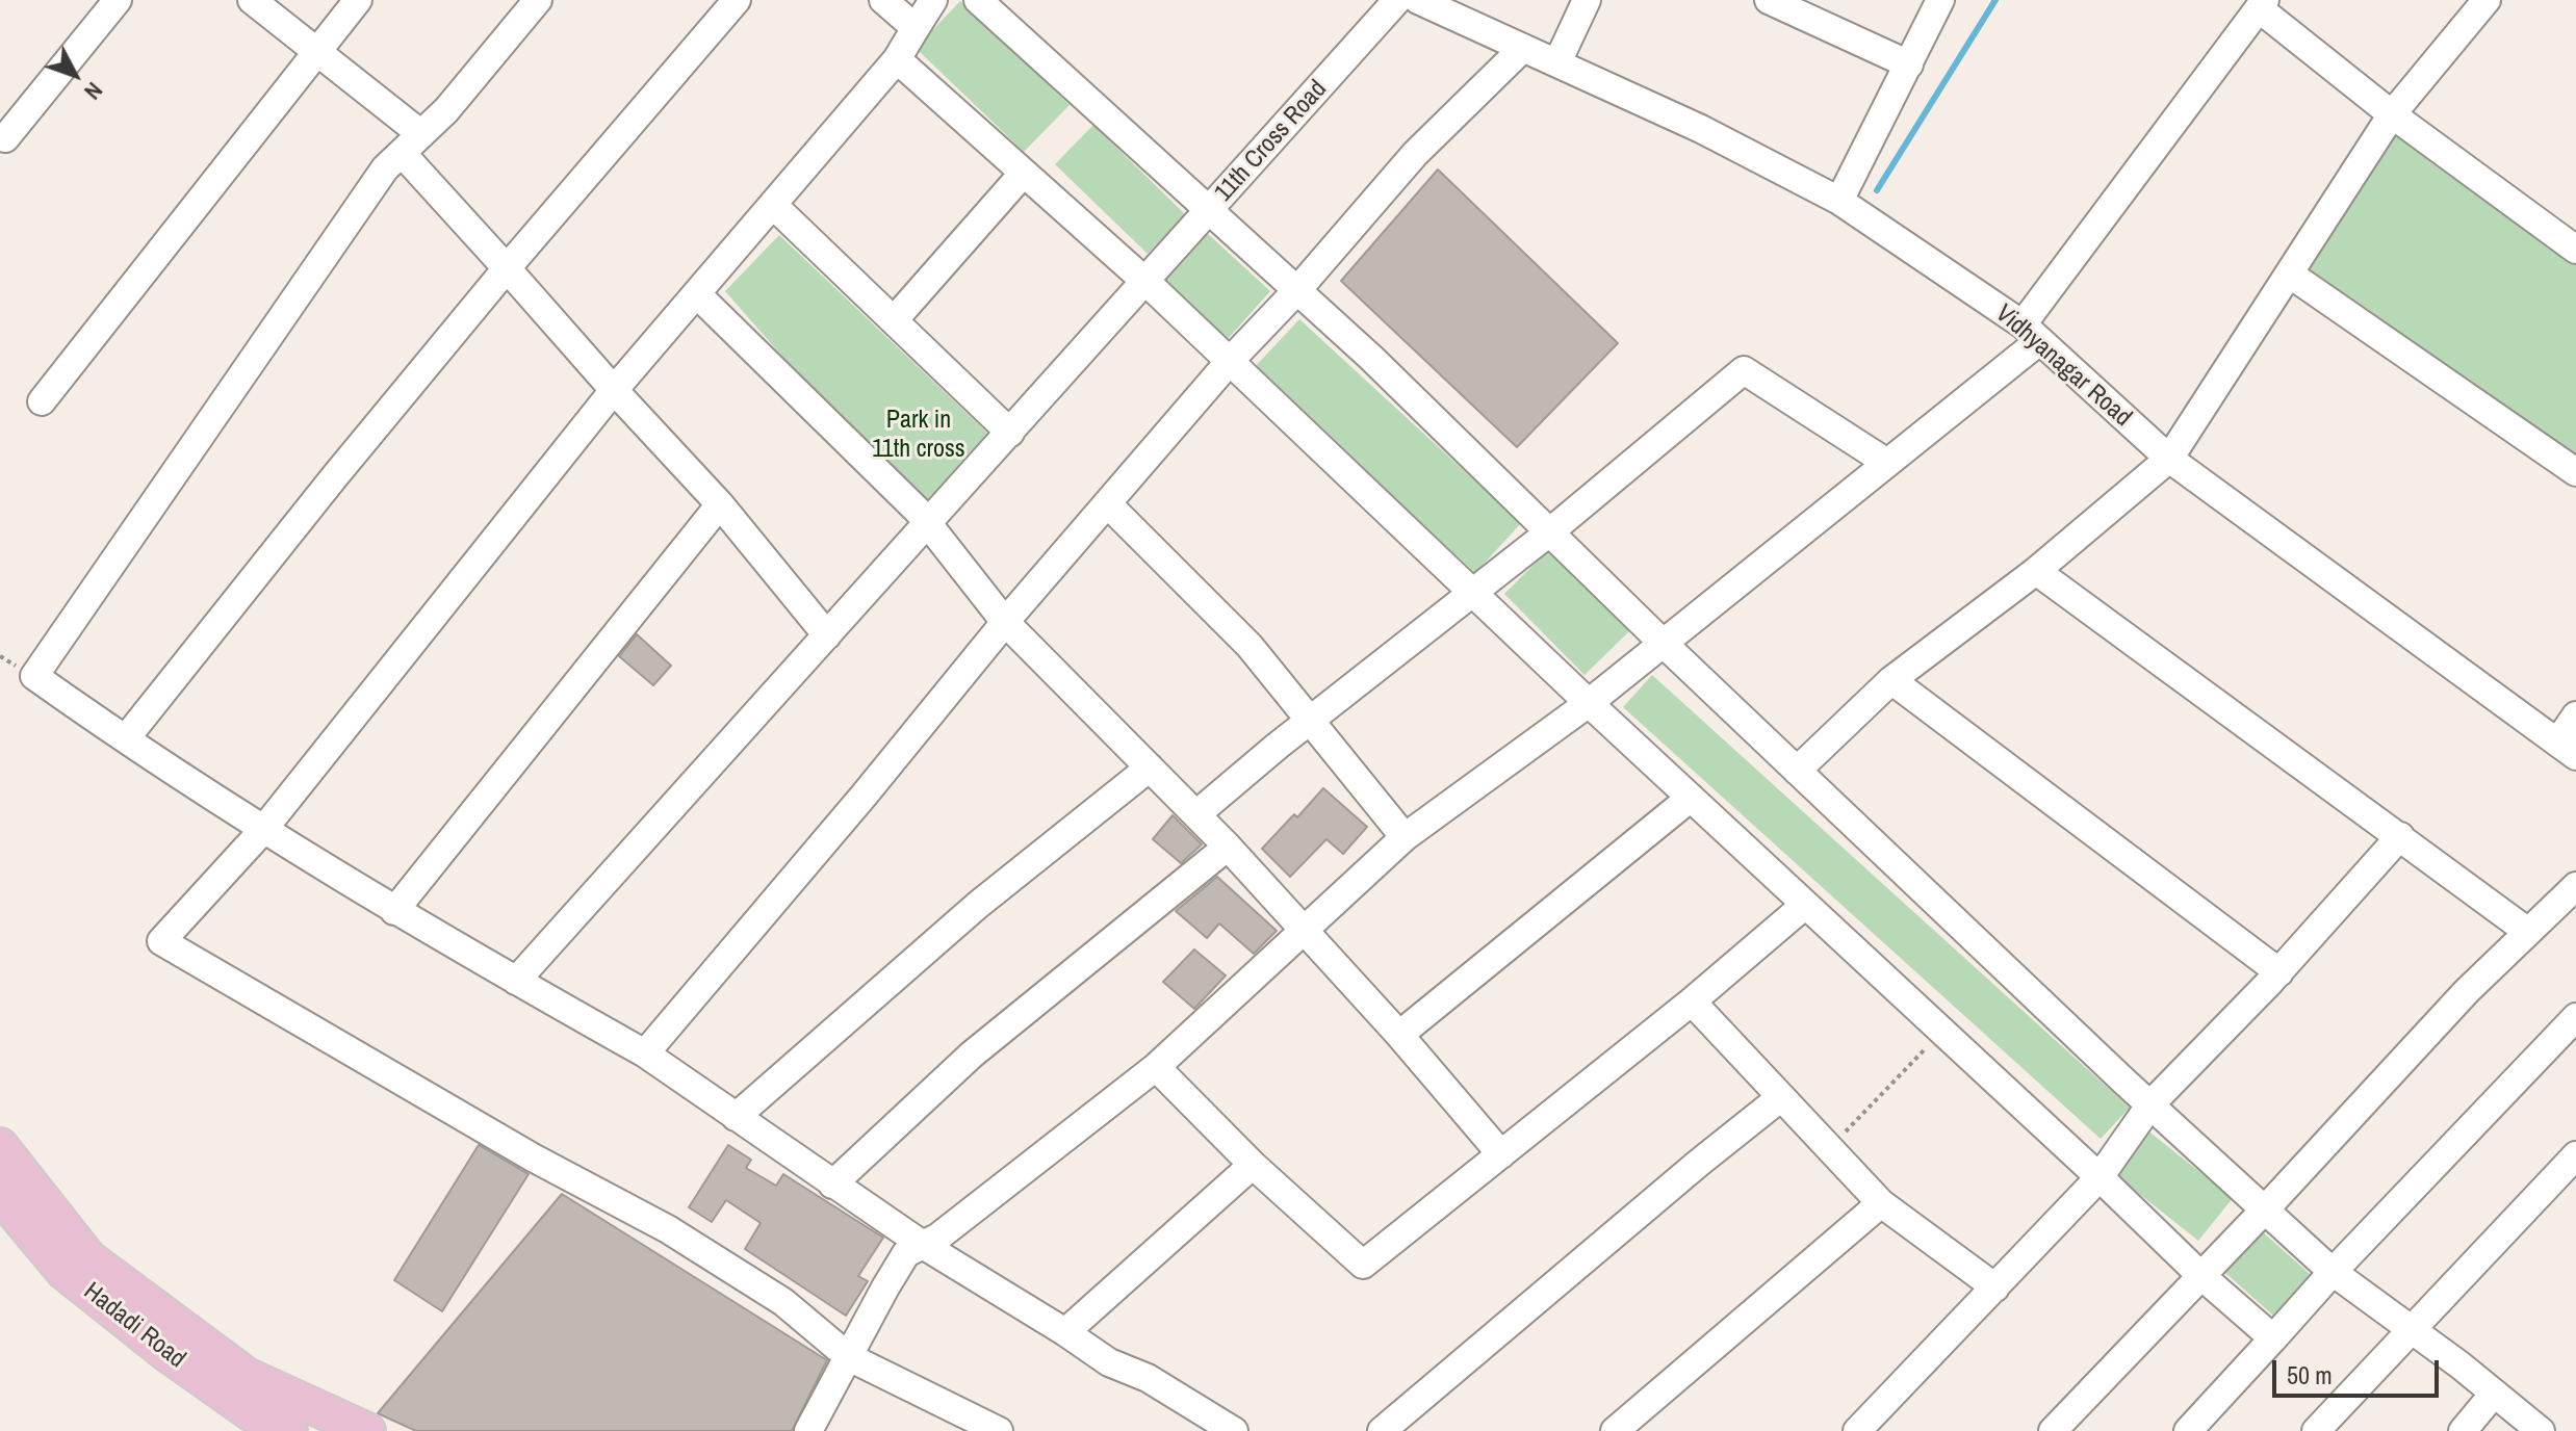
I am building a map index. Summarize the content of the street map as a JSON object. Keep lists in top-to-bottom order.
{
  "streets": {
    "main road": ["Hadadi Road"],
    "street": ["11th Cross Road", "Vidhyanagar Road"]
  },
  "parks": ["Park in 11th cross"],
  "scale_bar": "50 m",
  "north": "bottom right"
}
